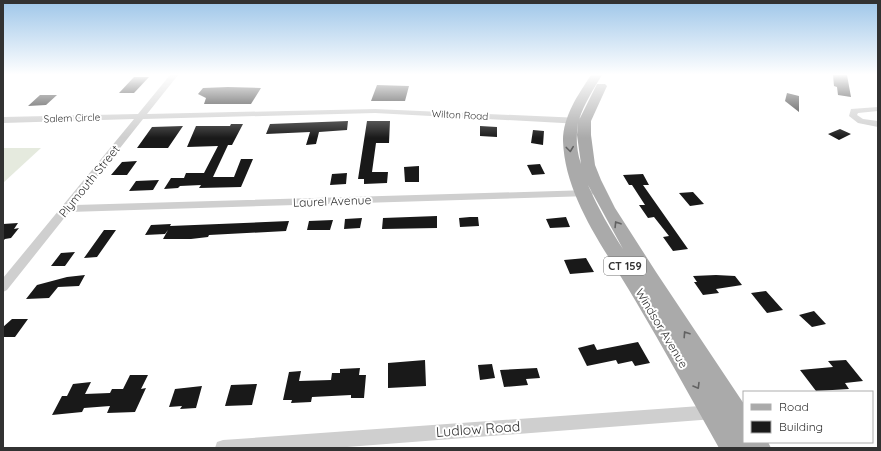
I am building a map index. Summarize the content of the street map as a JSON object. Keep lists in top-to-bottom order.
{
  "streets": {
    "main road": ["CT 159", "Windsor Avenue"],
    "street": [
      "Wilton Road",
      "Salem Circle",
      "Plymouth Street",
      "Laurel Avenue",
      "Ludlow Road"
    ]
  },
  "crossings": [
    ["Wilton Road", "Salem Circle"],
    ["Wilton Road", "Plymouth Street"],
    ["Wilton Road", "Windsor Avenue"],
    ["Salem Circle", "Plymouth Street"],
    ["Plymouth Street", "Laurel Avenue"],
    ["Laurel Avenue", "Windsor Avenue"],
    ["Windsor Avenue", "Ludlow Road"]
  ],
  "legend": ["Road", "Building"]
}
